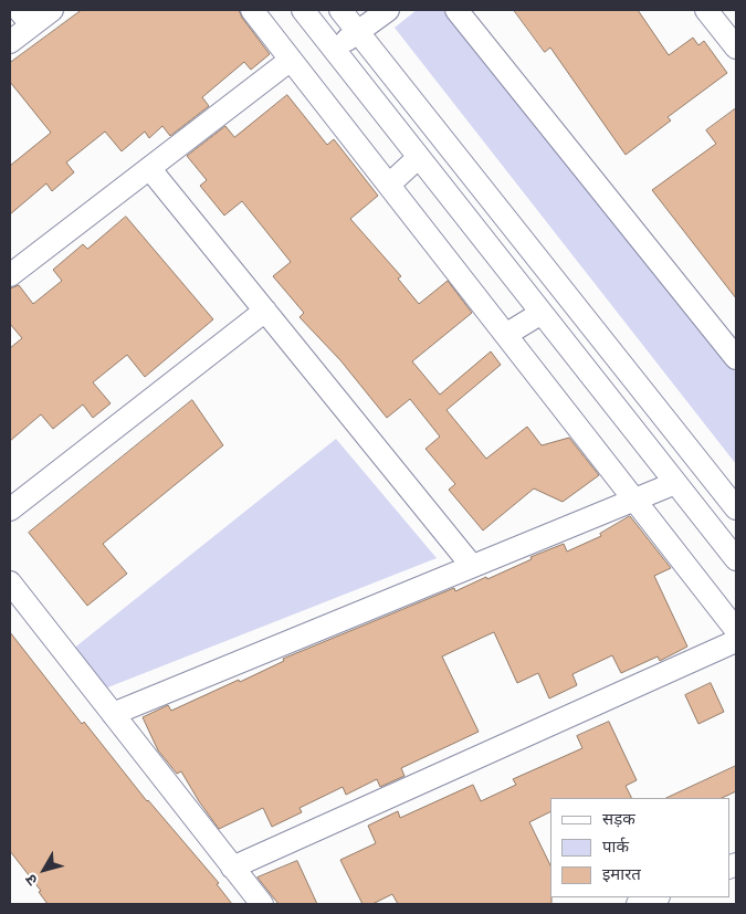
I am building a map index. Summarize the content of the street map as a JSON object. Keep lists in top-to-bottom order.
{
  "legend": ["सड़क", "पार्क", "इमारत"],
  "north": "bottom left"
}
